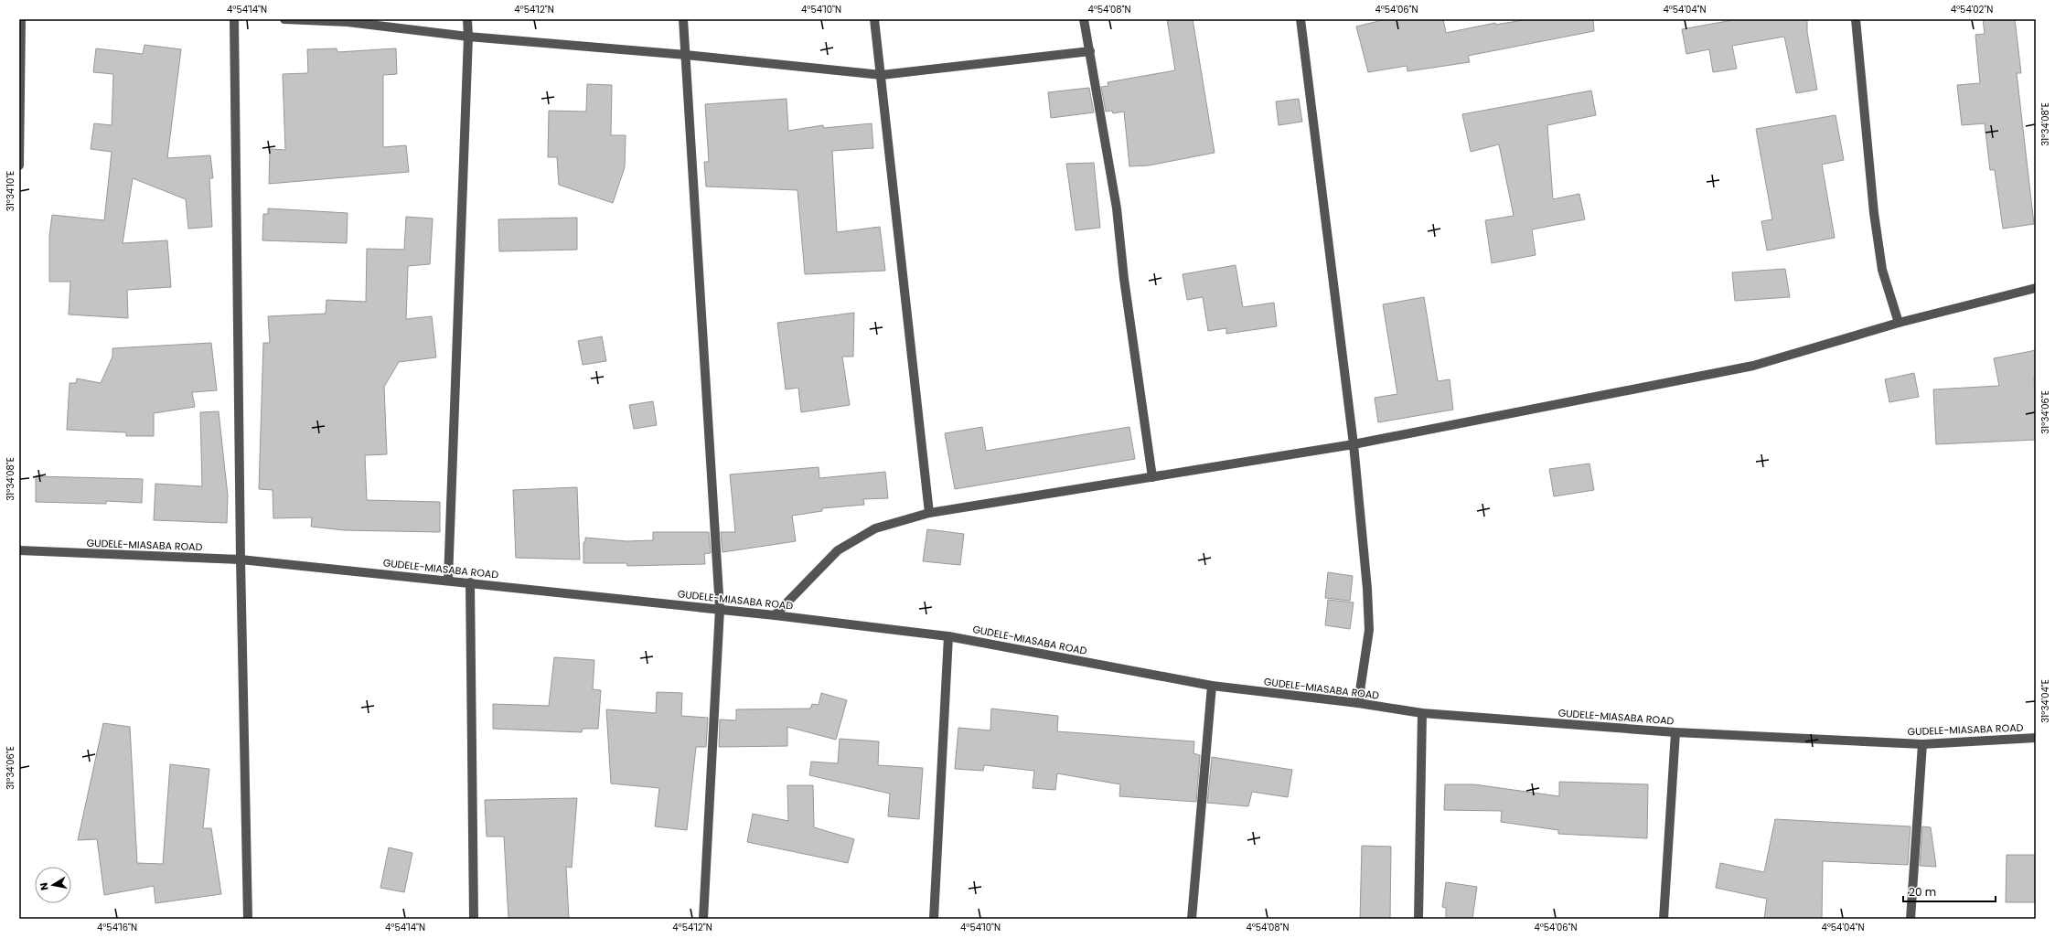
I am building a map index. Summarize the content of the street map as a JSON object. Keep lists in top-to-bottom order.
{
  "streets": {
    "street": ["GUDELE-MIASABA ROAD"]
  },
  "scale_bar": "20 m",
  "north": "left",
  "coordinates": [
    "4°54'14\"N",
    "4°54'12\"N",
    "4°54'10\"N",
    "4°54'08\"N",
    "4°54'06\"N",
    "4°54'04\"N",
    "4°54'02\"N",
    "31°34'08\"E",
    "31°34'10\"E",
    "31°34'06\"E",
    "31°34'04\"E",
    "4°54'16\"N"
  ]
}
